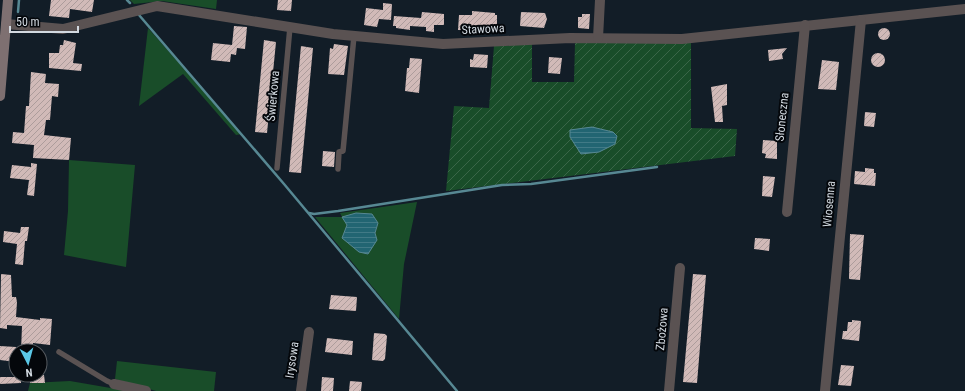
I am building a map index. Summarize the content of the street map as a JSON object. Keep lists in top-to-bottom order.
{
  "streets": {
    "street": [
      "Stawowa",
      "Słoneczna",
      "Wiosenna",
      "Zbożowa",
      "Irysowa"
    ],
    "lane": ["Świerkowa"]
  },
  "crossings": [
    ["Stawowa", "Świerkowa"],
    ["Stawowa", "Słoneczna"],
    ["Stawowa", "Wiosenna"]
  ],
  "scale_bar": "50 m",
  "north": "bottom"
}
